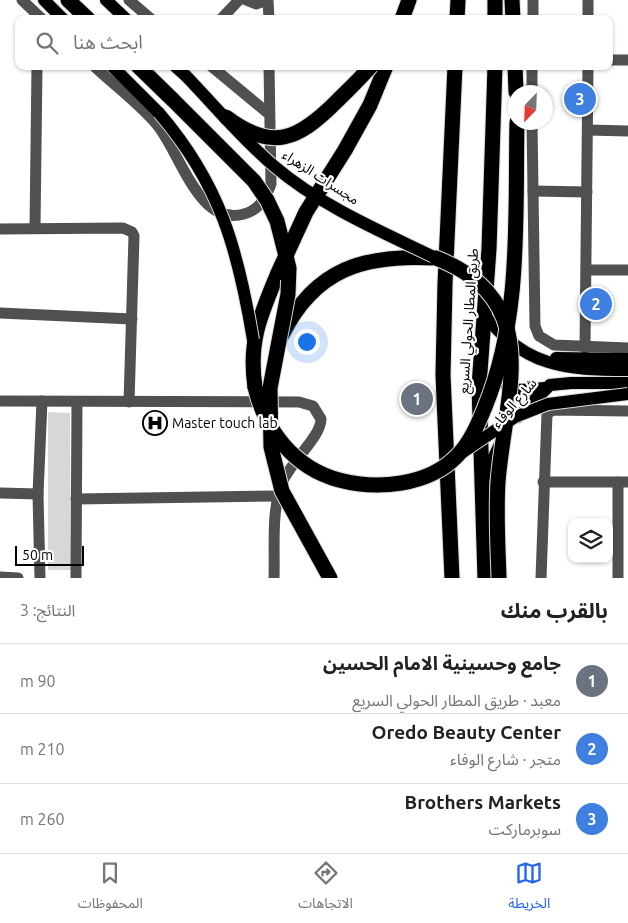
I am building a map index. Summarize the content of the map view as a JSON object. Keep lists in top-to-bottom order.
{
  "streets": {
    "highway": ["طريق المطار الحولي السريع"],
    "main road": ["مجسرات الزهراء", "شارع الوفاء"]
  },
  "crossings": [
    ["طريق المطار الحولي السريع", "شارع الوفاء"]
  ],
  "places": {
    "hospital": ["Master touch lab"]
  },
  "scale_bar": "50 m",
  "north": "bottom left",
  "page": {
    "search": "ابحث هنا",
    "pins": ["3", "2", "1"],
    "scale": "50 m",
    "heading": ["بالقرب منك", "النتائج: 3"],
    "list": [
      {
        "mark": "1",
        "name": "جامع وحسينية الامام الحسين",
        "note": "معبد · طريق المطار الحولي السريع",
        "value": "90 m"
      },
      {
        "mark": "2",
        "name": "Oredo Beauty Center",
        "note": "متجر · شارع الوفاء",
        "value": "210 m"
      },
      {
        "mark": "3",
        "name": "Brothers Markets",
        "note": "سوبرماركت",
        "value": "260 m"
      }
    ],
    "nav": ["الخريطة", "الاتجاهات", "المحفوظات"]
  }
}
